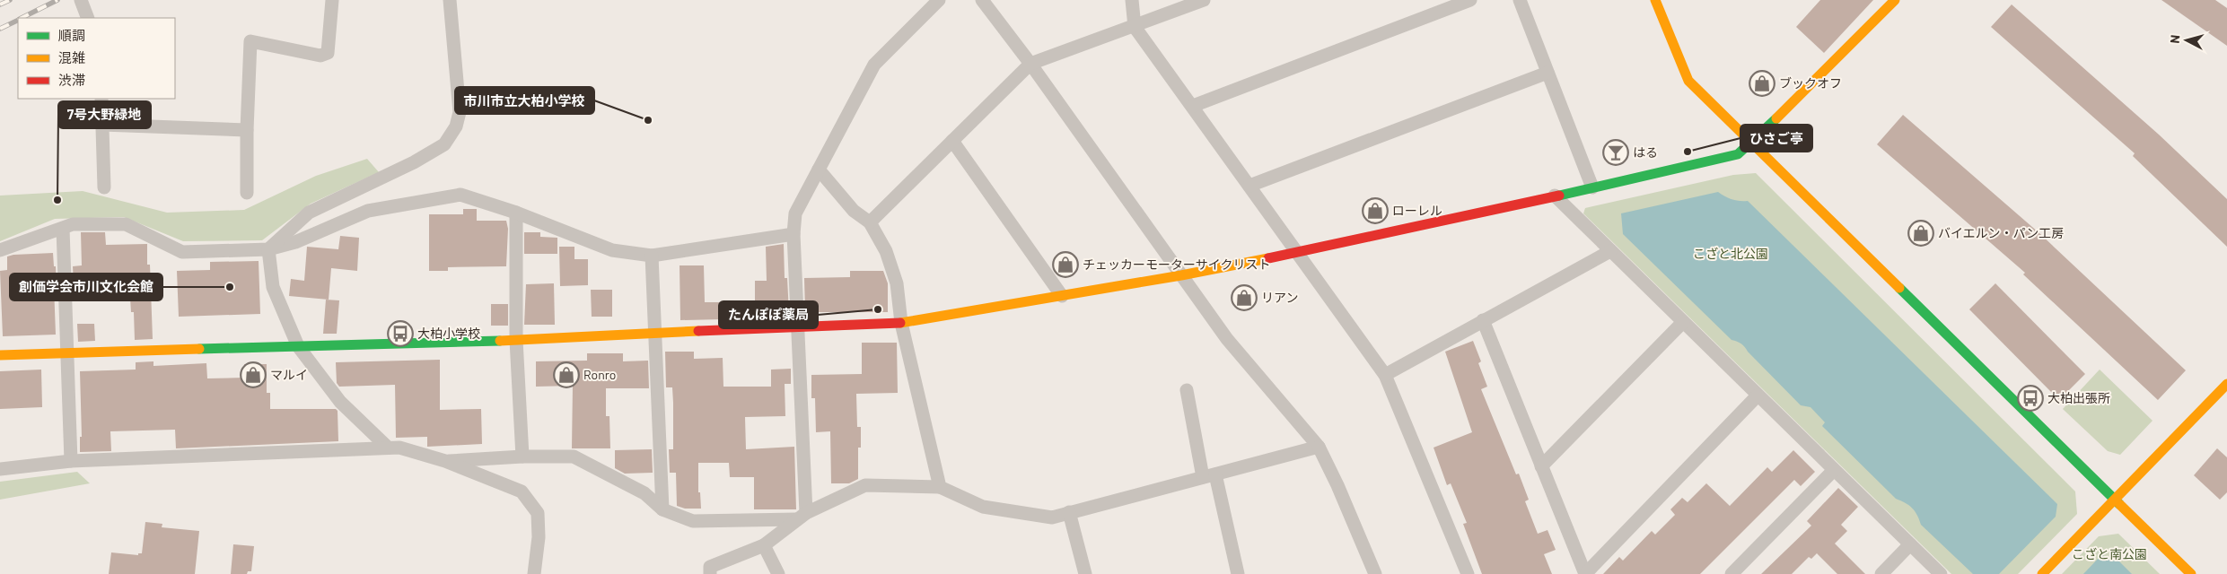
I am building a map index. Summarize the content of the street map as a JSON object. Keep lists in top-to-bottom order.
{
  "parks": ["こざと北公園", "こざと南公園"],
  "places": {
    "shop": [
      "ブックオフ",
      "ローレル",
      "バイエルン・パン工房",
      "チェッカーモーターサイクリスト",
      "リアン",
      "マルイ",
      "Ronro"
    ],
    "other": [
      "市川市立大柏小学校",
      "ひさご亭",
      "7号大野緑地",
      "創価学会市川文化会館",
      "たんぽぽ薬局"
    ],
    "bar": ["はる"],
    "bus stop": ["大柏小学校", "大柏出張所"]
  },
  "legend": ["順調", "混雑", "渋滞"],
  "north": "left"
}
